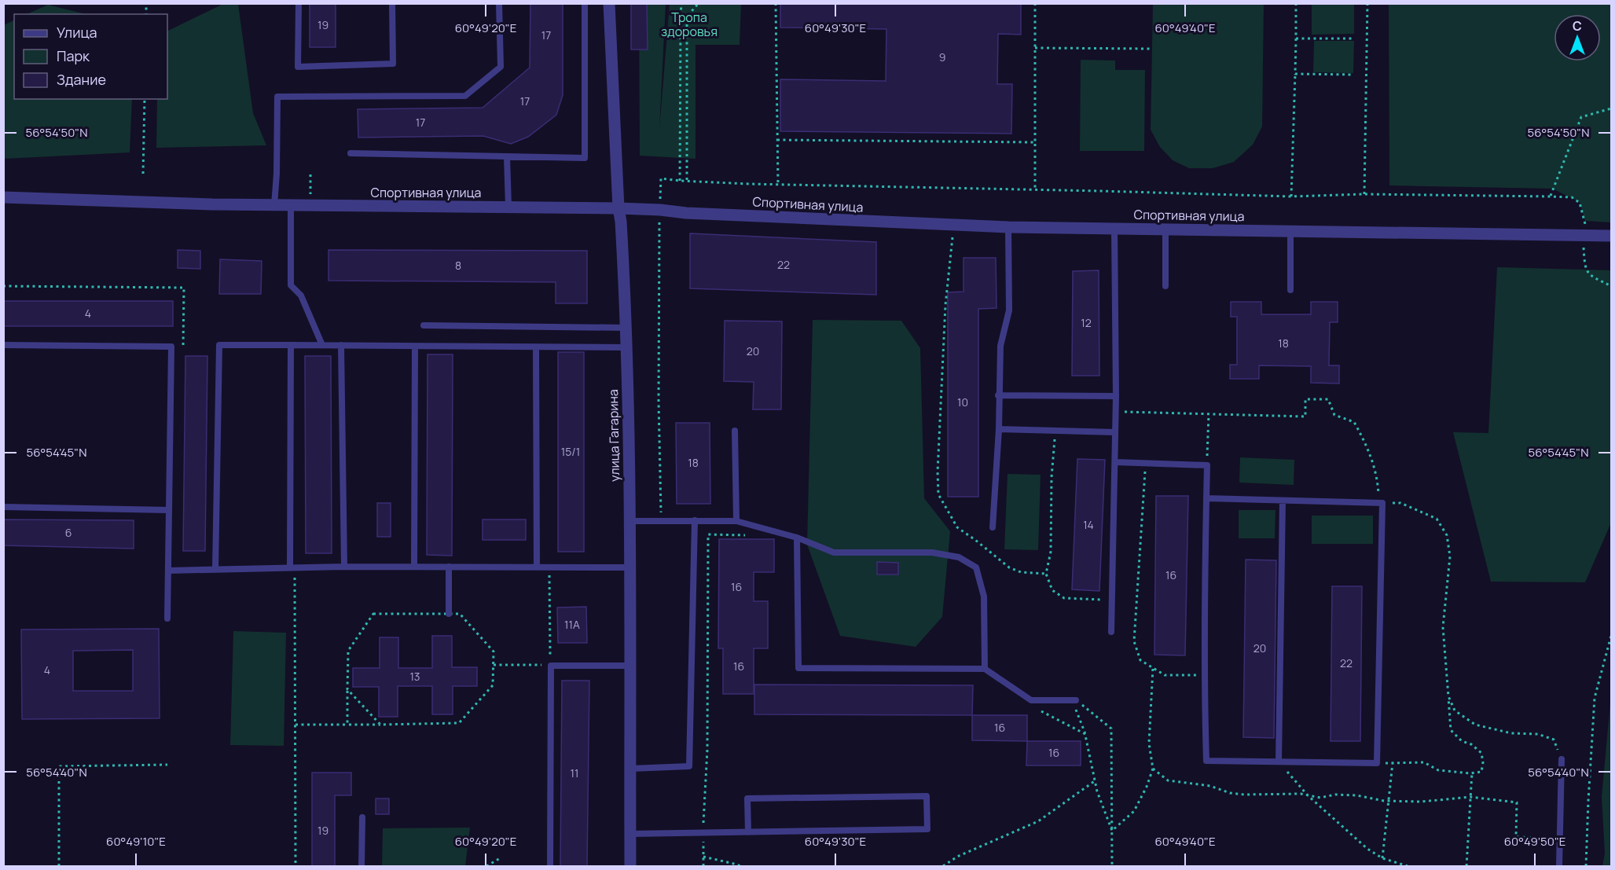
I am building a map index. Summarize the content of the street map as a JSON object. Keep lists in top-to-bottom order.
{
  "streets": {
    "street": ["Спортивная улица", "улица Гагарина"]
  },
  "crossings": [
    ["Спортивная улица", "улица Гагарина"]
  ],
  "parks": ["Тропа здоровья"],
  "house_numbers": [
    "19",
    "17",
    "9",
    "17",
    "17",
    "22",
    "8",
    "4",
    "12",
    "18",
    "20",
    "10",
    "15/1",
    "18",
    "14",
    "6",
    "16",
    "16",
    "11А",
    "20",
    "22",
    "16",
    "4",
    "13",
    "16",
    "16",
    "11",
    "19"
  ],
  "legend": ["Улица", "Парк", "Здание"],
  "north": "top",
  "coordinates": [
    "60°49'20\"E",
    "60°49'30\"E",
    "60°49'40\"E",
    "56°54'50\"N",
    "56°54'45\"N",
    "56°54'40\"N",
    "60°49'10\"E",
    "60°49'50\"E"
  ]
}
